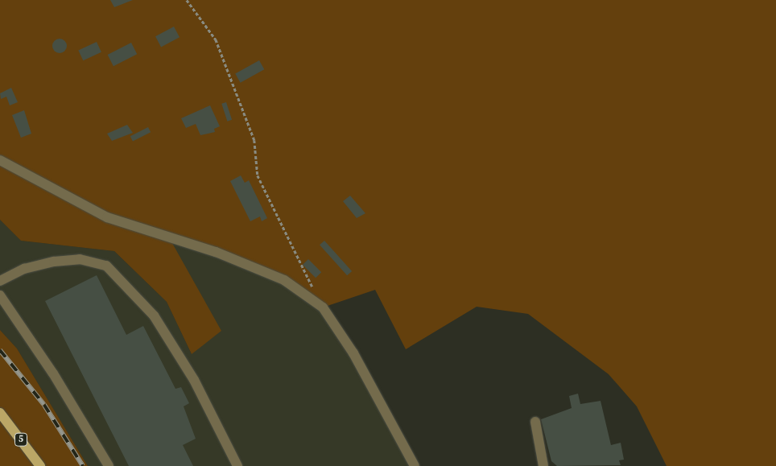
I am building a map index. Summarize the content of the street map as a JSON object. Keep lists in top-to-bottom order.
{
  "streets": {
    "main road": ["5"]
  }
}
